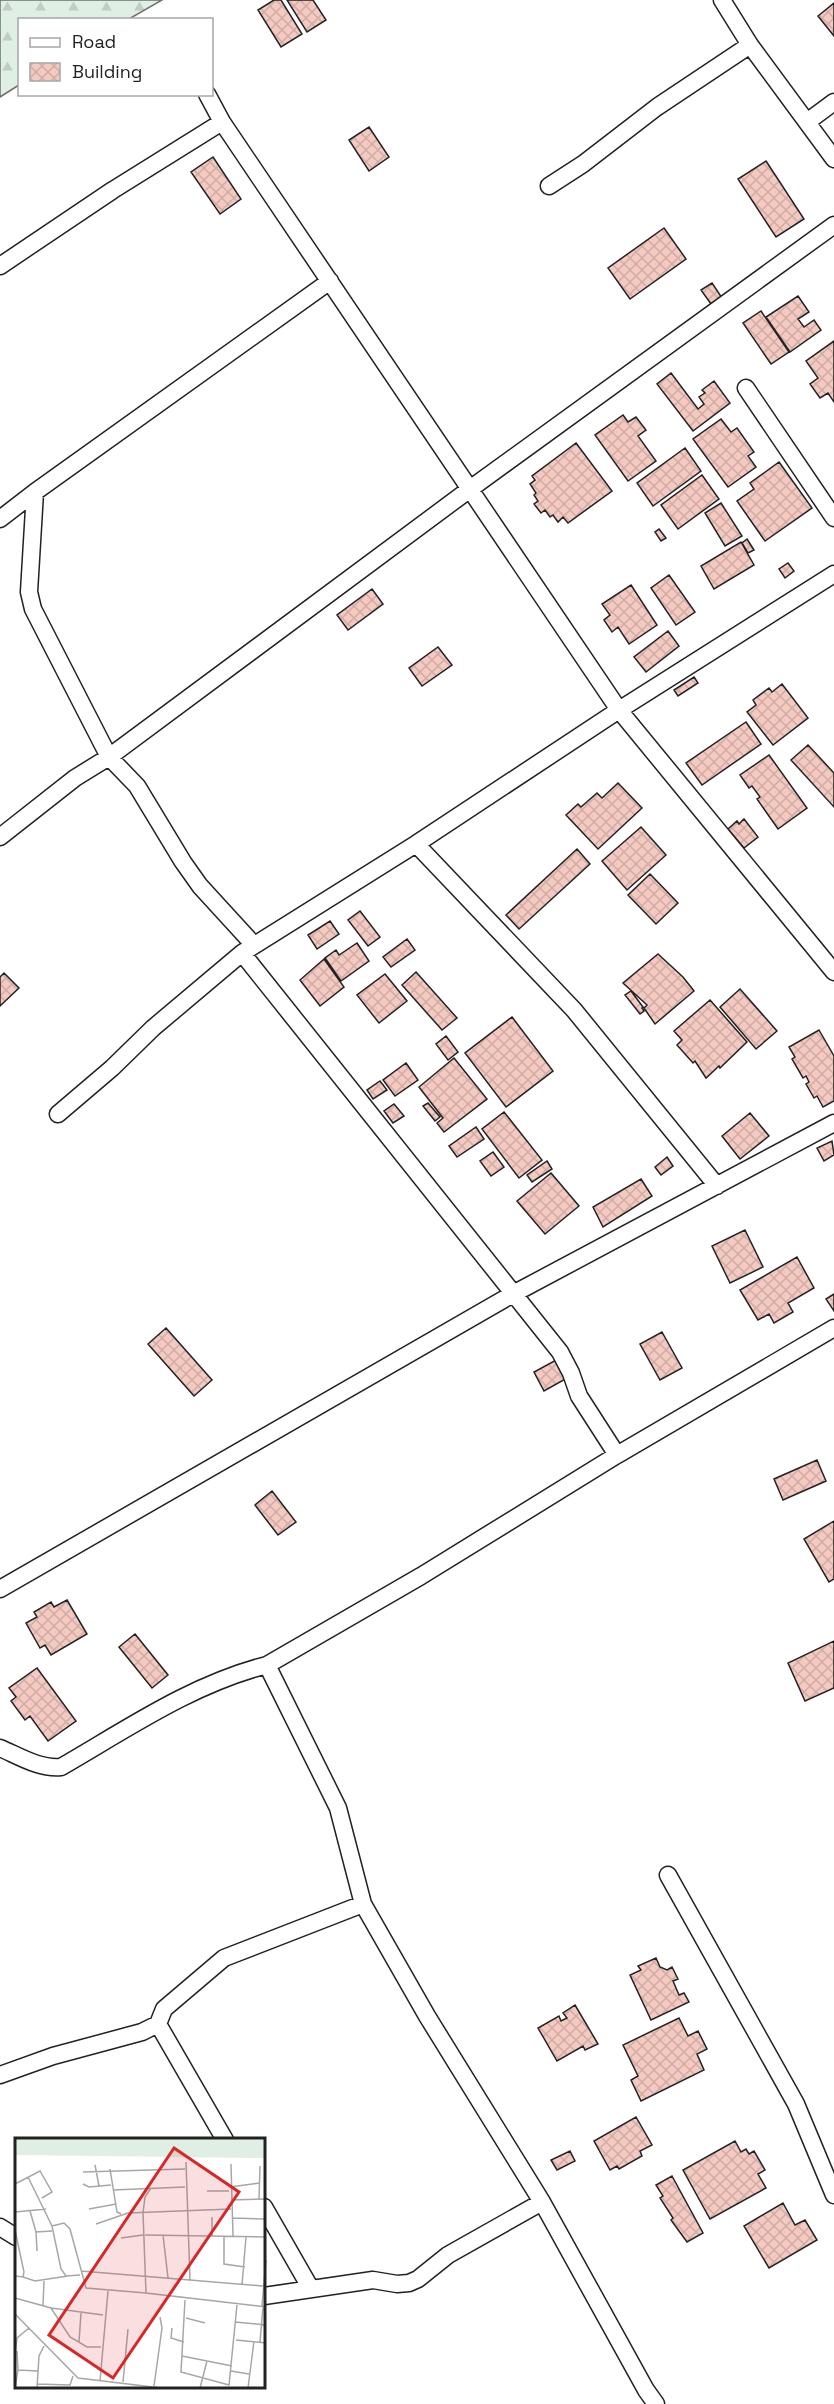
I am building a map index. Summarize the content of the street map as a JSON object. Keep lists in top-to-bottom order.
{
  "legend": ["Road", "Building"]
}
